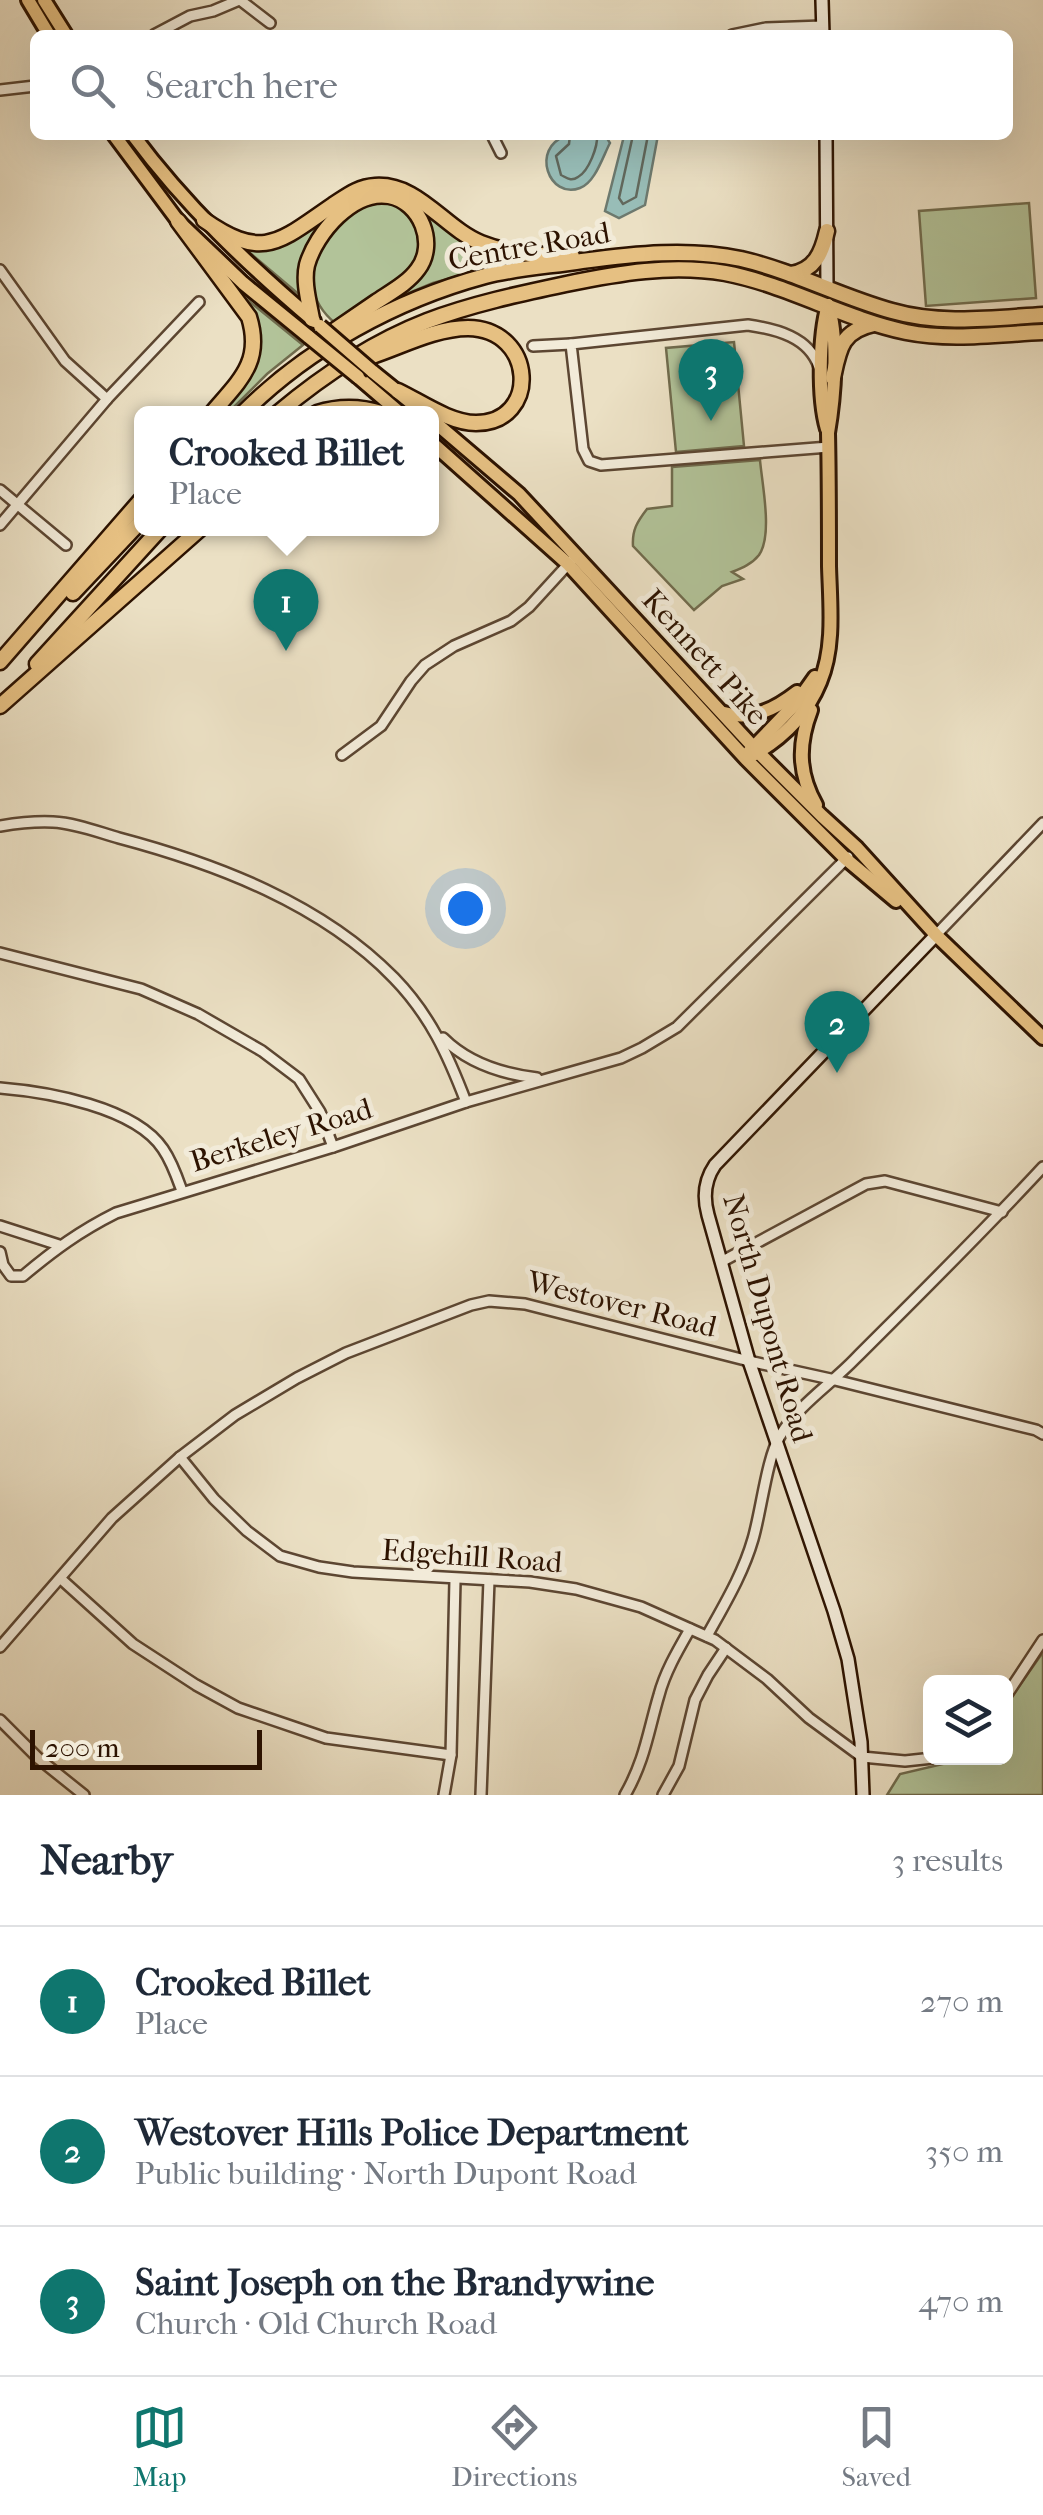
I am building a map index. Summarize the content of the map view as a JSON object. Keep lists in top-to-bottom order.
{
  "streets": {
    "highway": ["Centre Road"],
    "main road": ["Kennett Pike", "North Dupont Road"],
    "street": ["Berkeley Road", "Westover Road", "Edgehill Road"]
  },
  "crossings": [
    ["Kennett Pike", "Berkeley Road"],
    ["Kennett Pike", "North Dupont Road"],
    ["Westover Road", "North Dupont Road"],
    ["Westover Road", "Edgehill Road"],
    ["North Dupont Road", "Edgehill Road"]
  ],
  "scale_bar": "200 m",
  "page": {
    "search": "Search here",
    "pins": ["3", "1", "2"],
    "popup": ["Crooked Billet", "Place"],
    "scale": "200 m",
    "heading": ["Nearby", "3 results"],
    "list": [
      {
        "mark": "1",
        "name": "Crooked Billet",
        "note": "Place",
        "value": "270 m"
      },
      {
        "mark": "2",
        "name": "Westover Hills Police Department",
        "note": "Public building · North Dupont Road",
        "value": "350 m"
      },
      {
        "mark": "3",
        "name": "Saint Joseph on the Brandywine",
        "note": "Church · Old Church Road",
        "value": "470 m"
      }
    ],
    "nav": ["Map", "Directions", "Saved"]
  }
}
